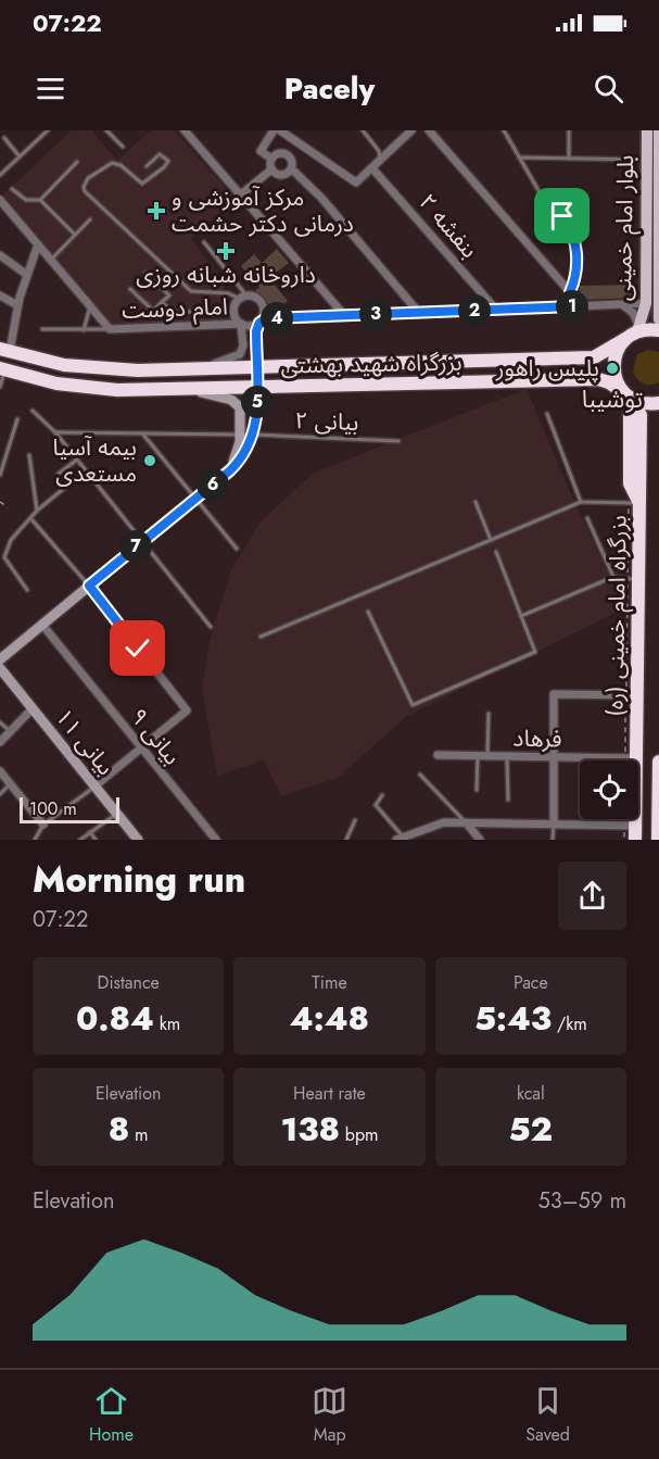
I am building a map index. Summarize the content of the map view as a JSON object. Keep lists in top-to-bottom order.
{
  "streets": {
    "highway": ["بزرگراه شهید بهشتی", "بزرگراه امام خمینی (ره)"],
    "main road": ["بلوار امام خمینی"],
    "street": [
      "بنفشه ۲",
      "امام دوست",
      "بیانی ۹",
      "فرهاد",
      "بیانی ۱۱"
    ],
    "lane": ["بیانی ۲"]
  },
  "crossings": [
    ["بلوار امام خمینی", "بزرگراه شهید بهشتی"],
    ["بلوار امام خمینی", "بزرگراه امام خمینی (ره)"],
    ["بزرگراه شهید بهشتی", "بزرگراه امام خمینی (ره)"],
    ["بزرگراه امام خمینی (ره)", "فرهاد"]
  ],
  "districts": ["توشیبا"],
  "places": {
    "health": ["مرکز آموزشی و ‌درمانی دکتر حشمت", "داروخانه شبانه روزی"],
    "other": ["پلیس راهور", "بیمه آسیا مستعدی"]
  },
  "scale_bar": "100 m",
  "page": {
    "status": "07:22",
    "header": "Pacely",
    "pins": [
      "1",
      "2",
      "3",
      "4",
      "5",
      "6",
      "7"
    ],
    "scale": "100 m",
    "heading": ["Morning run", "07:22"],
    "stats": [
      ["Distance", "0.84 km"],
      ["Time", "4:48"],
      ["Pace", "5:43 /km"],
      ["Elevation", "8 m"],
      ["Heart rate", "138 bpm"],
      ["kcal", "52"]
    ],
    "chart": ["Elevation", "53–59 m"],
    "tabs": ["Home", "Map", "Saved"]
  }
}
